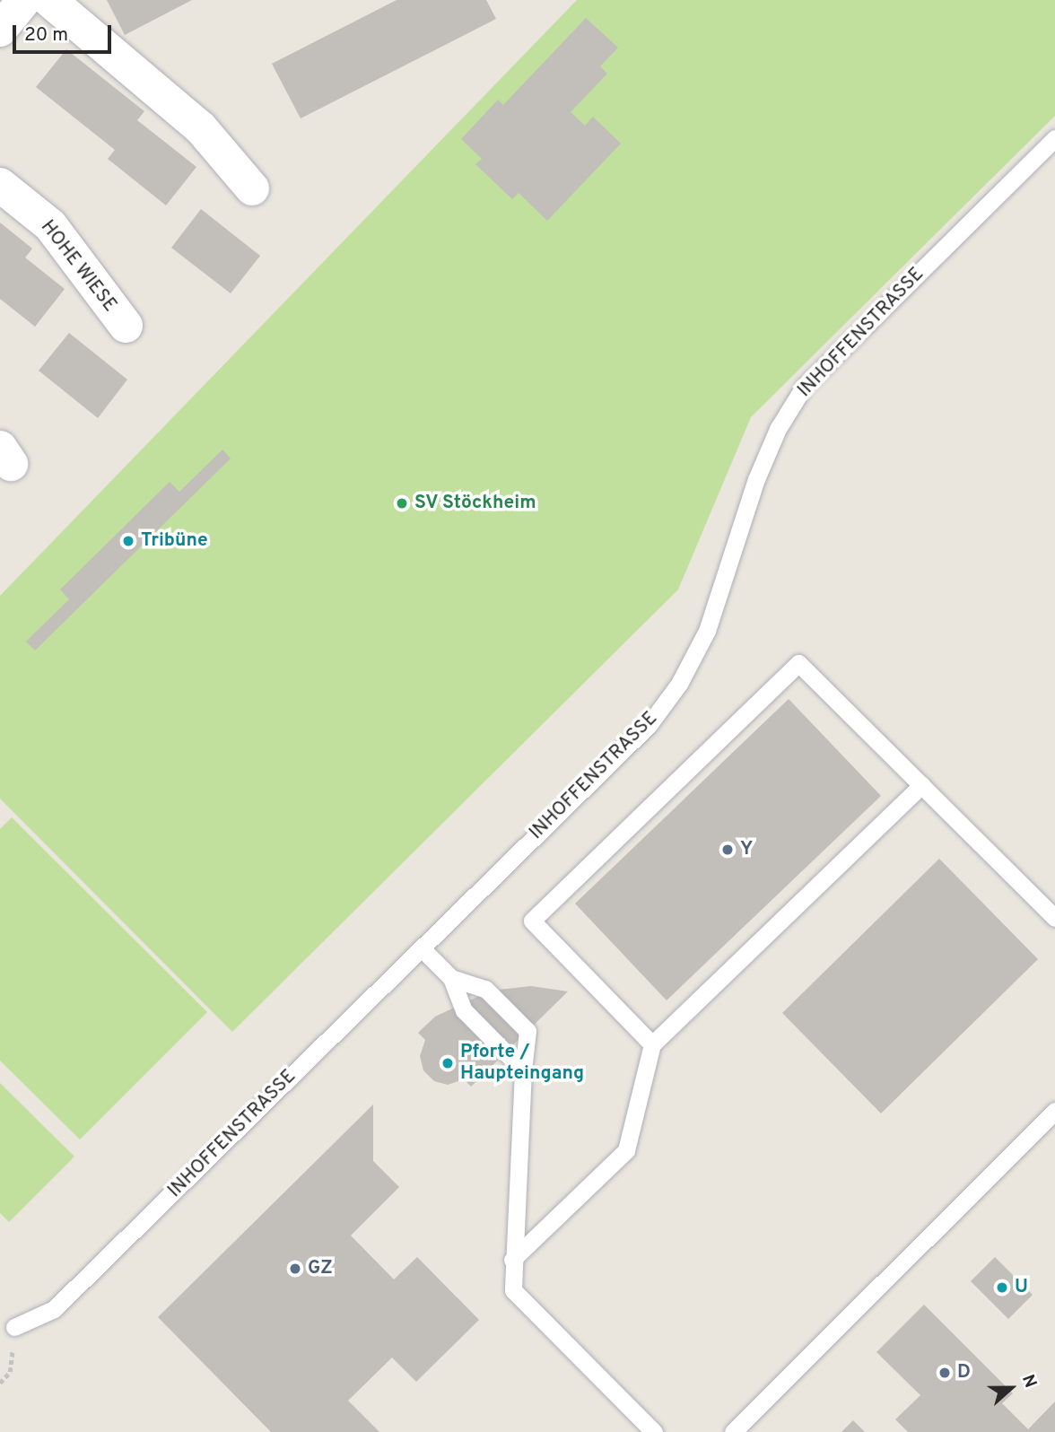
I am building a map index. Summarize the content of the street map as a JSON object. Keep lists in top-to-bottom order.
{
  "streets": {
    "street": ["HOHE WIESE"],
    "lane": ["INHOFFENSTRASSE"]
  },
  "places": [
    "SV Stöckheim",
    "Tribüne",
    "Y",
    "Pforte / Haupteingang",
    "GZ",
    "U",
    "D"
  ],
  "scale_bar": "20 m",
  "north": "right"
}
